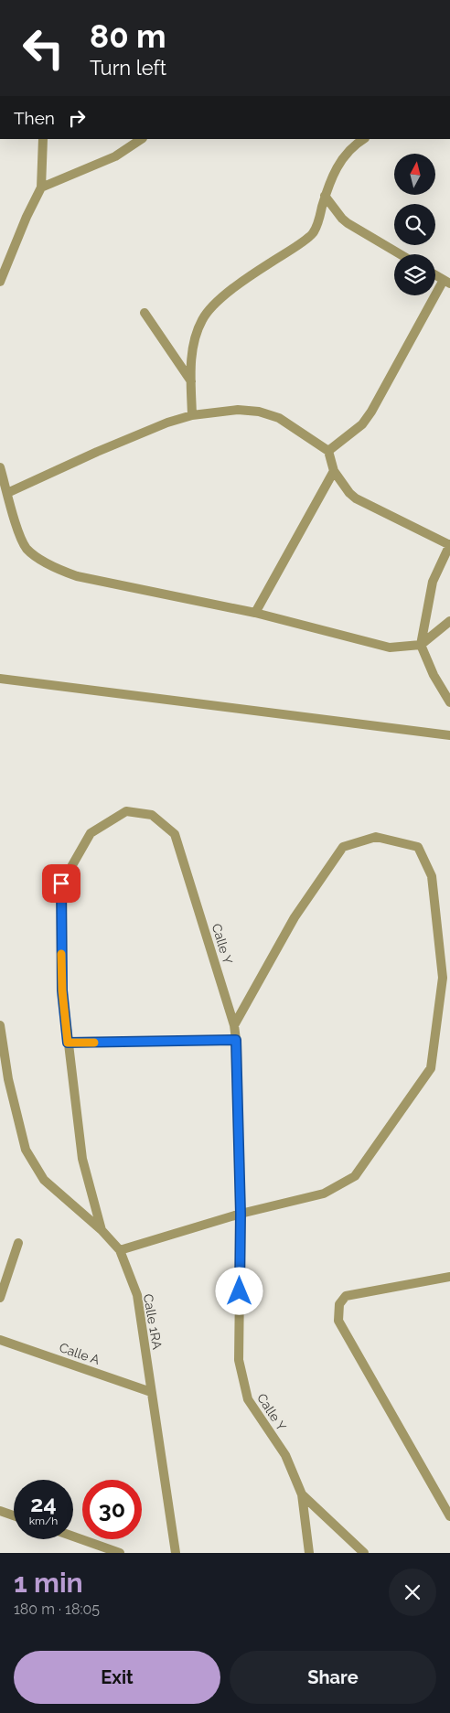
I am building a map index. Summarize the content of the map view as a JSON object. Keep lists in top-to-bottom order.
{
  "streets": {
    "street": ["Calle Y", "Calle 1RA", "Calle A"]
  },
  "crossings": [
    ["Calle Y", "Calle 1RA"],
    ["Calle 1RA", "Calle A"]
  ],
  "north": "top",
  "page": {
    "turn": ["80 m", "Turn left"],
    "then": "Then",
    "speed": "24 km/h",
    "limit": "30",
    "heading": ["1 min", "180 m · 18:05"],
    "buttons": ["Exit", "Share"]
  }
}
